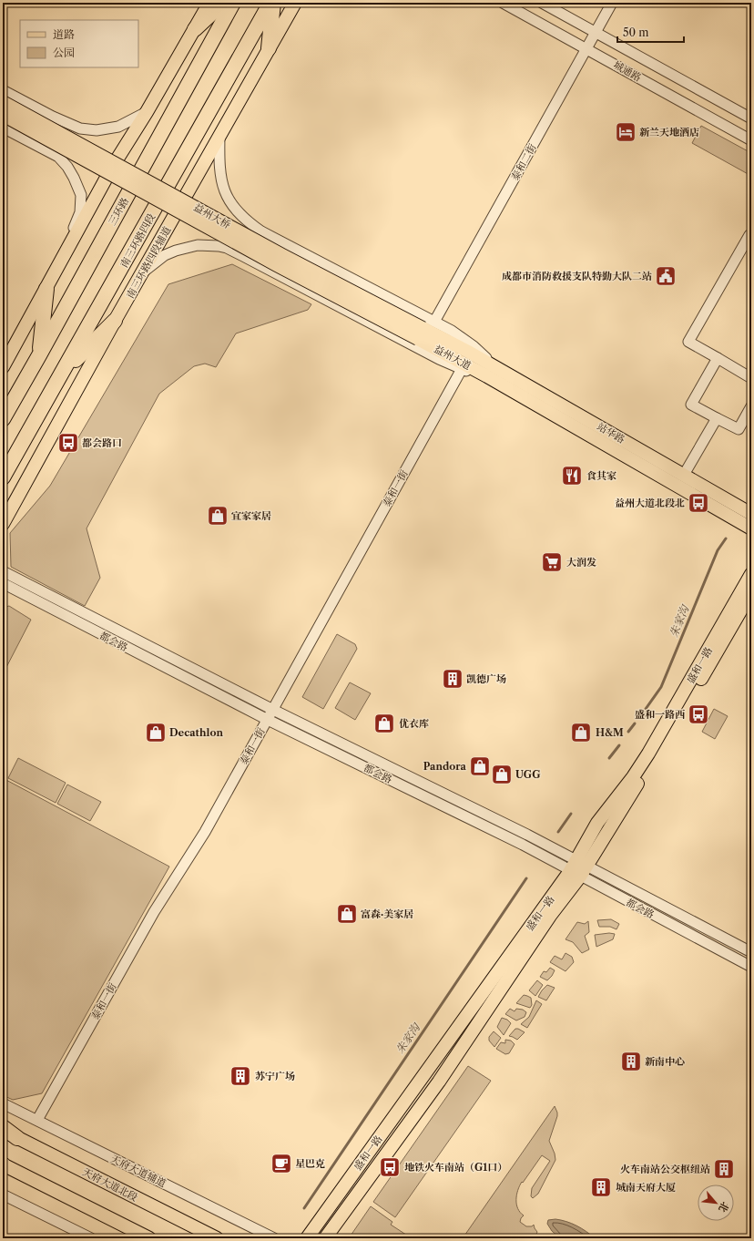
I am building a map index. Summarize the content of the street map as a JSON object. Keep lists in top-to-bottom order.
{
  "streets": {
    "highway": ["三环路", "南三环路四段"],
    "main road": [
      "益州大桥",
      "南三环路四段辅道",
      "益州大道",
      "站华路",
      "盛和一路",
      "天府大道北段"
    ],
    "street": [
      "城通路",
      "泰和二街",
      "泰和一街",
      "都会路",
      "天府大道辅道"
    ]
  },
  "crossings": [
    ["城通路", "泰和二街"],
    ["益州大桥", "益州大道"],
    ["益州大道", "站华路"],
    ["泰和一街", "都会路"],
    ["泰和一街", "天府大道辅道"],
    ["都会路", "盛和一路"]
  ],
  "water": ["朱家沟"],
  "places": {
    "hotel": ["新兰天地酒店"],
    "public building": ["成都市消防救援支队特勤大队二站"],
    "bus stop": [
      "都会路口",
      "益州大道北段北",
      "盛和一路西",
      "地铁火车南站（G1口）"
    ],
    "restaurant": ["食其家"],
    "shop": [
      "宜家家居",
      "优衣库",
      "Decathlon",
      "H&M",
      "Pandora",
      "UGG",
      "富森·美家居"
    ],
    "supermarket": ["大润发"],
    "building": [
      "凯德广场",
      "新南中心",
      "苏宁广场",
      "火车南站公交枢纽站",
      "城南天府大厦"
    ],
    "cafe": ["星巴克"]
  },
  "legend": ["道路", "公园"],
  "scale_bar": "50 m",
  "north": "bottom right"
}
